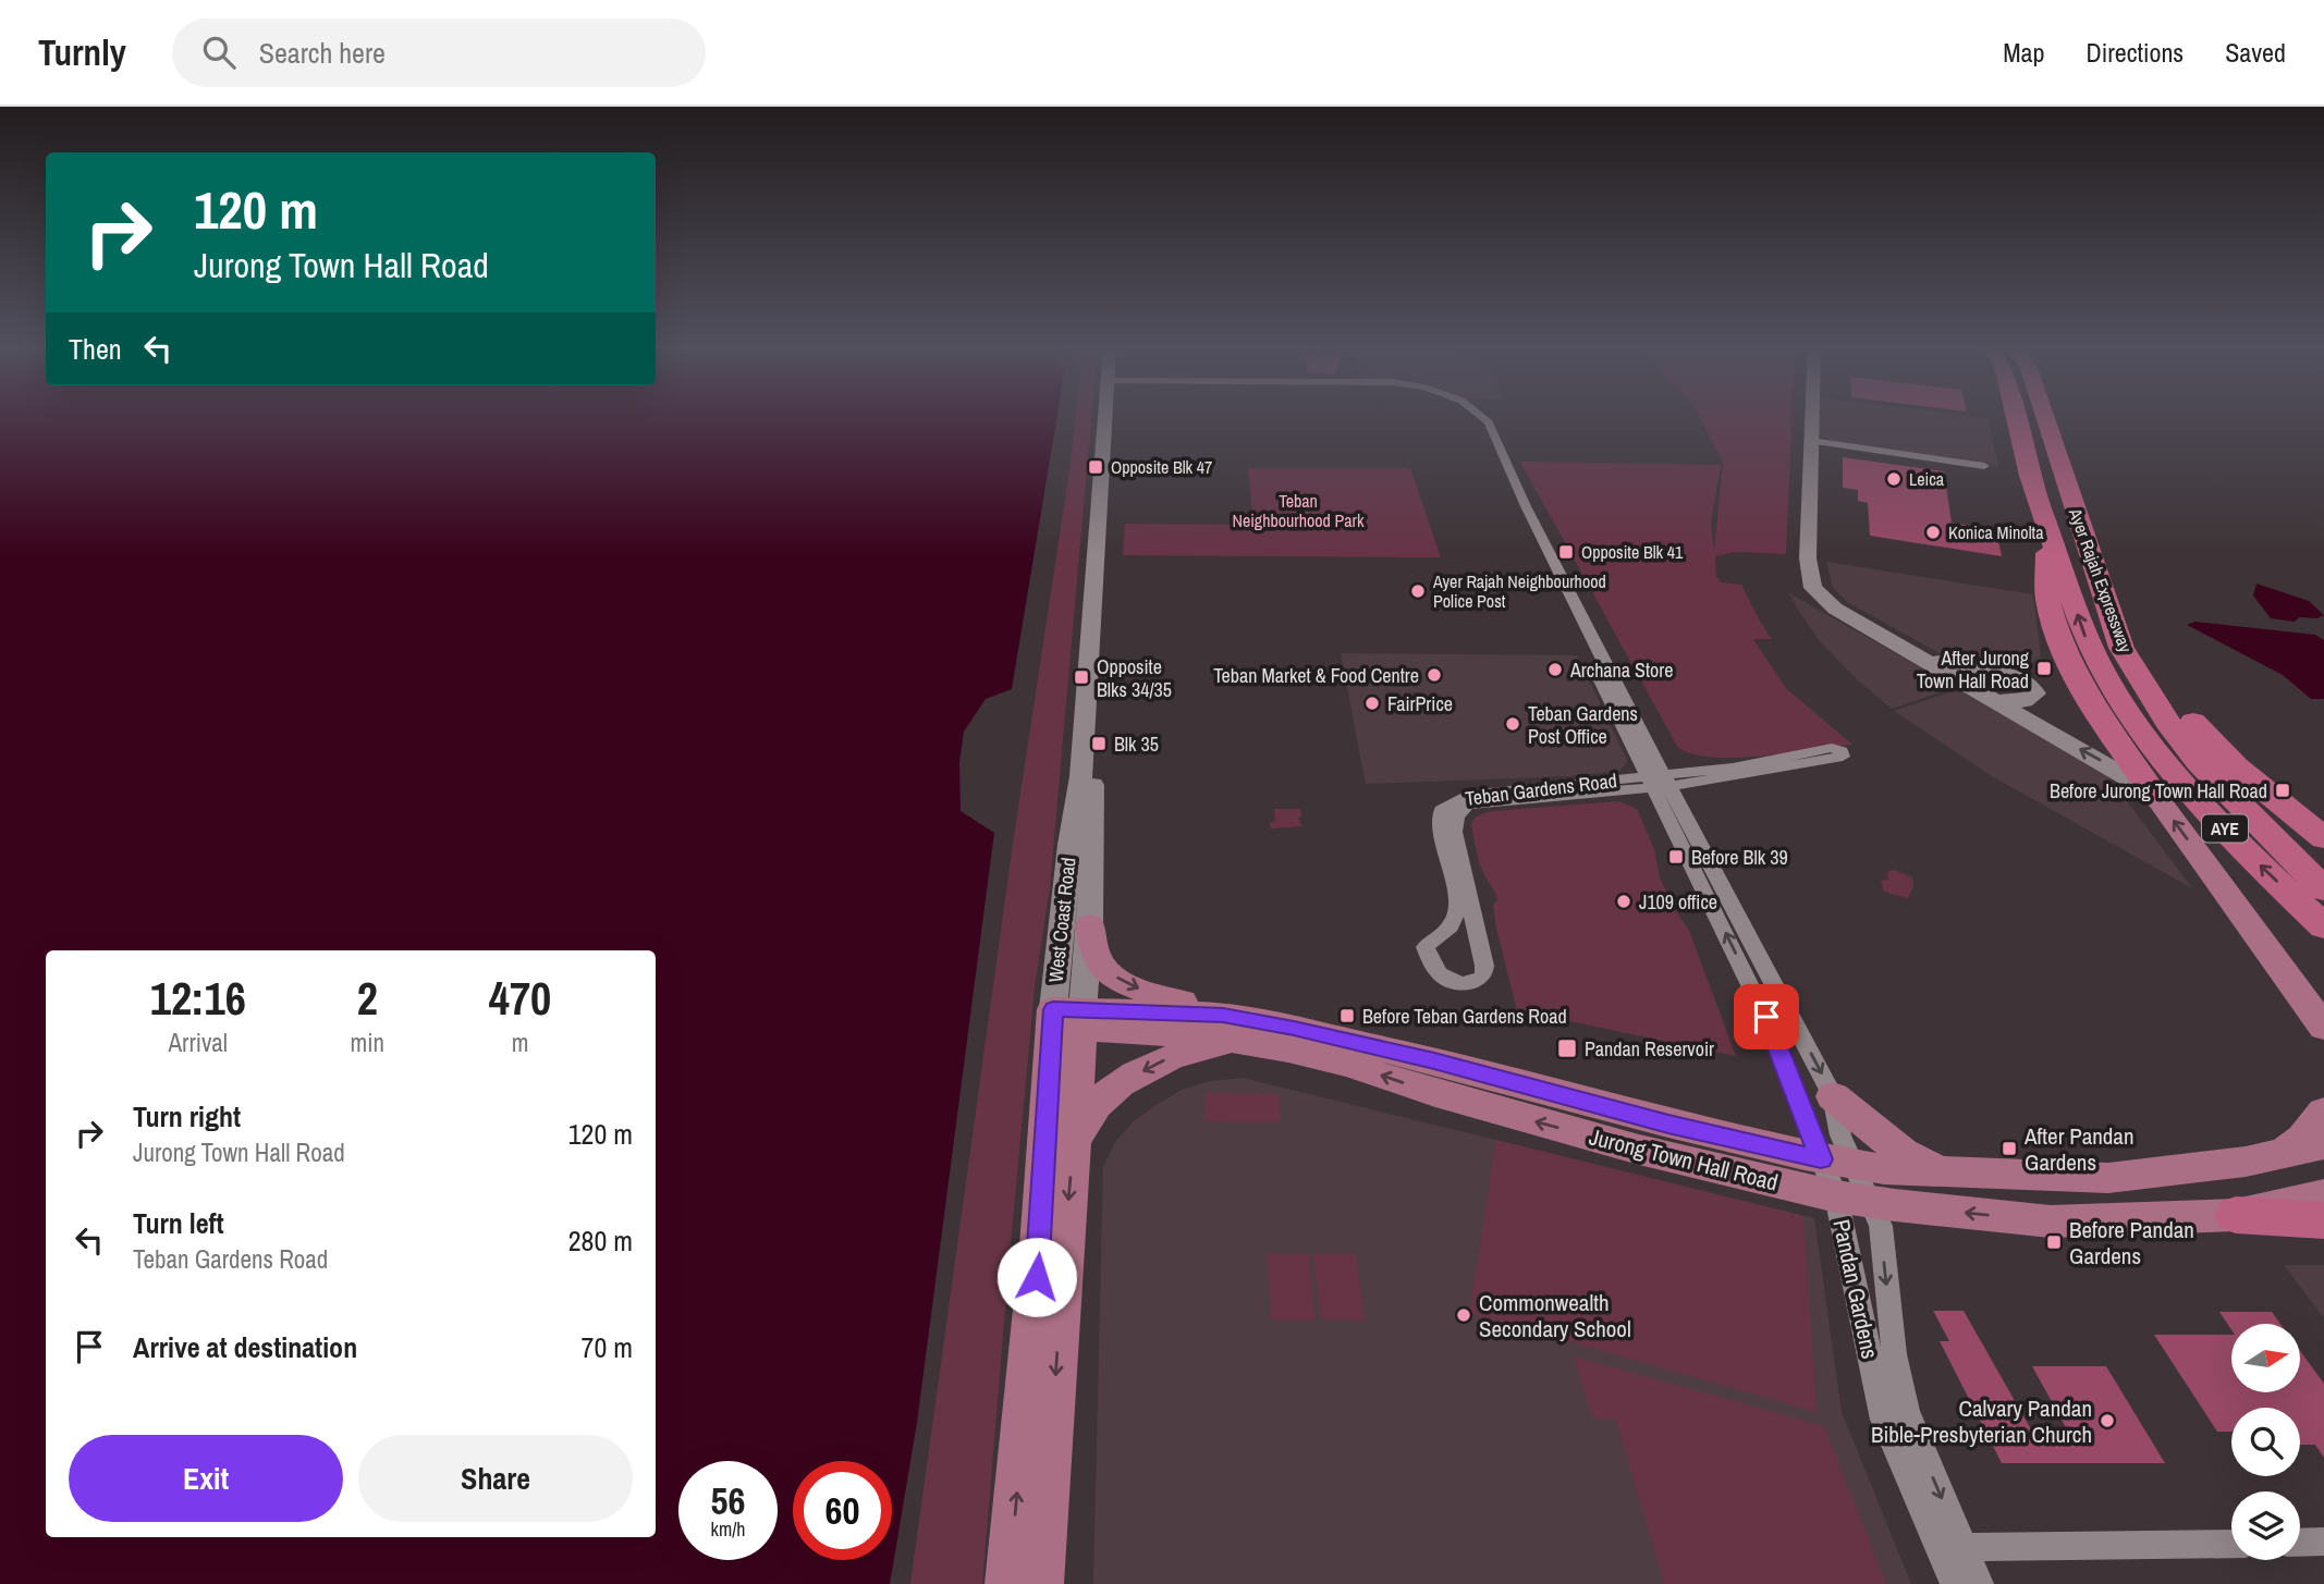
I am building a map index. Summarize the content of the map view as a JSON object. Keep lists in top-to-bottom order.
{
  "streets": {
    "highway": ["Ayer Rajah Expressway", "AYE"],
    "main road": ["West Coast Road", "Jurong Town Hall Road"],
    "street": ["Teban Gardens Road", "Pandan Gardens"]
  },
  "crossings": [
    ["West Coast Road", "Jurong Town Hall Road"],
    ["Jurong Town Hall Road", "Pandan Gardens"]
  ],
  "parks": ["Teban Neighbourhood Park"],
  "places": {
    "transit": [
      "Opposite Blk 47",
      "Opposite Blk 41",
      "After Jurong Town Hall Road",
      "Opposite Blks 34/35",
      "Blk 35",
      "Before Jurong Town Hall Road",
      "Before Blk 39",
      "Before Teban Gardens Road",
      "Pandan Reservoir",
      "After Pandan Gardens",
      "Before Pandan Gardens"
    ],
    "other": [
      "Leica",
      "Konica Minolta",
      "Ayer Rajah Neighbourhood Police Post",
      "Archana Store",
      "Teban Market & Food Centre",
      "FairPrice",
      "Teban Gardens Post Office",
      "J109 office",
      "Commonwealth Secondary School",
      "Calvary Pandan Bible-Presbyterian Church"
    ]
  },
  "north": "right",
  "page": {
    "header": "Turnly",
    "search": "Search here",
    "nav": ["Map", "Directions", "Saved"],
    "turn": ["120 m", "Jurong Town Hall Road"],
    "then": "Then",
    "eta": [
      "12:16",
      "Arrival",
      "2",
      "min",
      "470",
      "m"
    ],
    "list": [
      {
        "name": "Turn right",
        "note": "Jurong Town Hall Road",
        "value": "120 m"
      },
      {
        "name": "Turn left",
        "note": "Teban Gardens Road",
        "value": "280 m"
      },
      {
        "name": "Arrive at destination",
        "value": "70 m"
      }
    ],
    "buttons": ["Exit", "Share"],
    "speed": "56 km/h",
    "limit": "60"
  }
}
